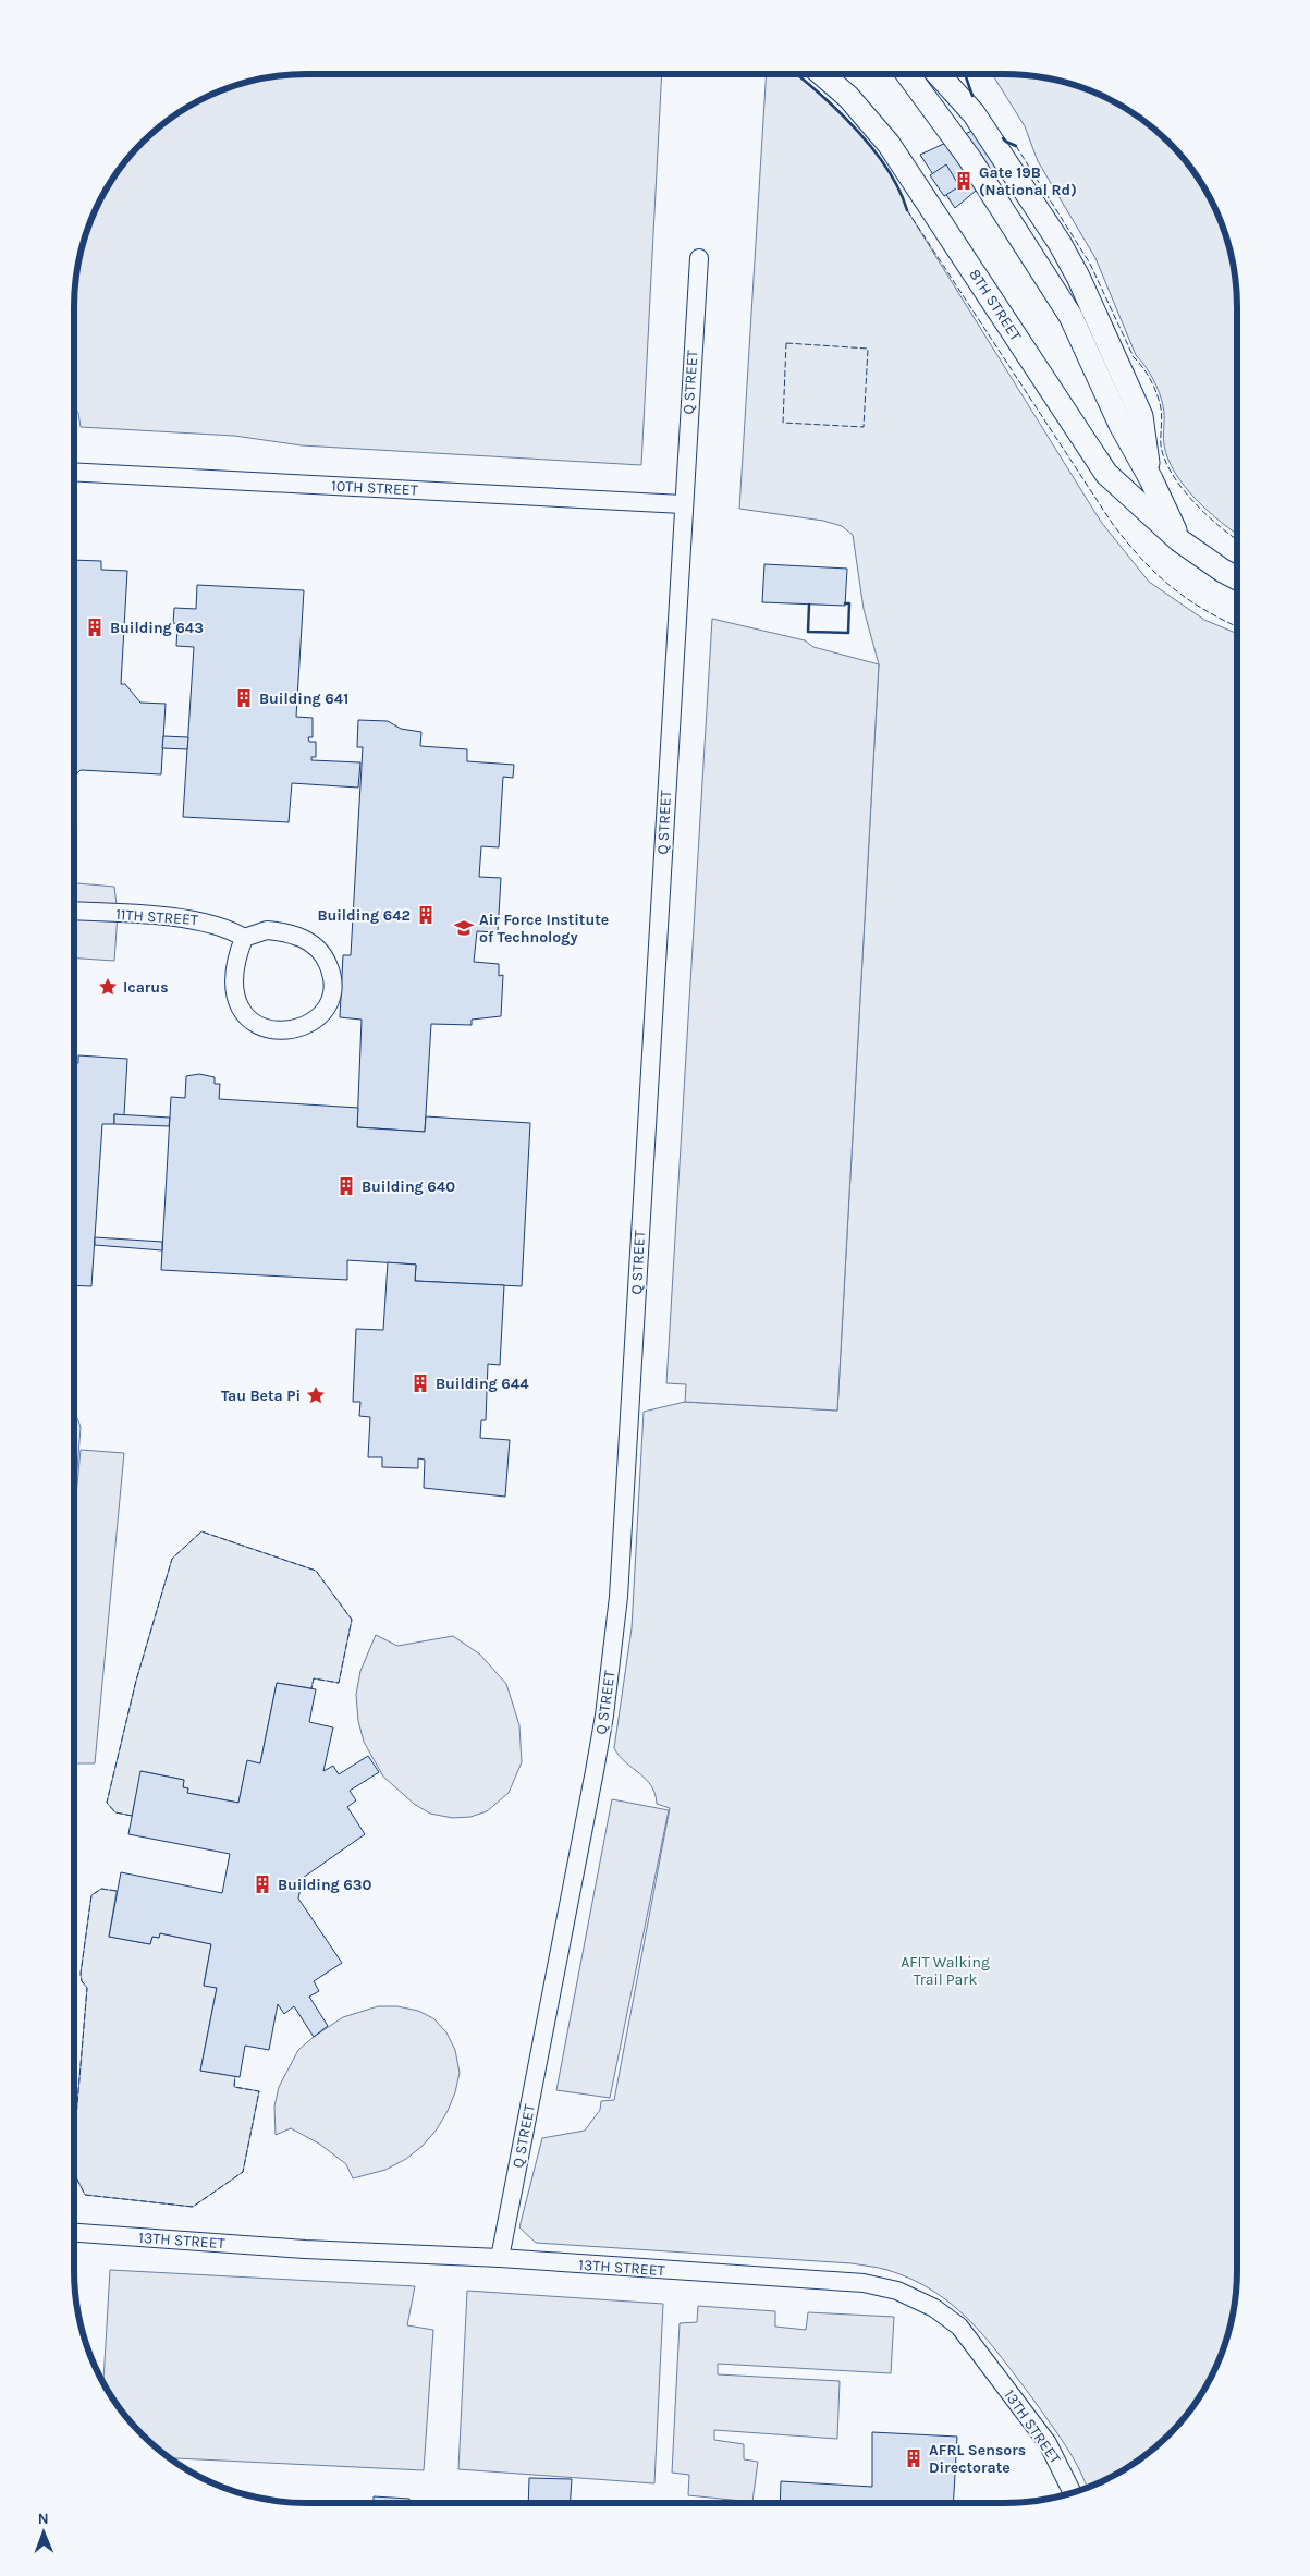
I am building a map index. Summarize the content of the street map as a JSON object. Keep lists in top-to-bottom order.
{
  "streets": {
    "street": [
      "8TH STREET",
      "Q STREET",
      "10TH STREET",
      "11TH STREET",
      "13TH STREET"
    ]
  },
  "crossings": [
    ["Q STREET", "10TH STREET"],
    ["Q STREET", "13TH STREET"]
  ],
  "parks": ["AFIT Walking Trail Park"],
  "places": {
    "building": [
      "Gate 19B (National Rd)",
      "Building 643",
      "Building 641",
      "Building 642",
      "Building 640",
      "Building 644",
      "Building 630",
      "AFRL Sensors Directorate"
    ],
    "school or university": ["Air Force Institute of Technology"],
    "place": ["Icarus", "Tau Beta Pi"]
  },
  "north": "top"
}
